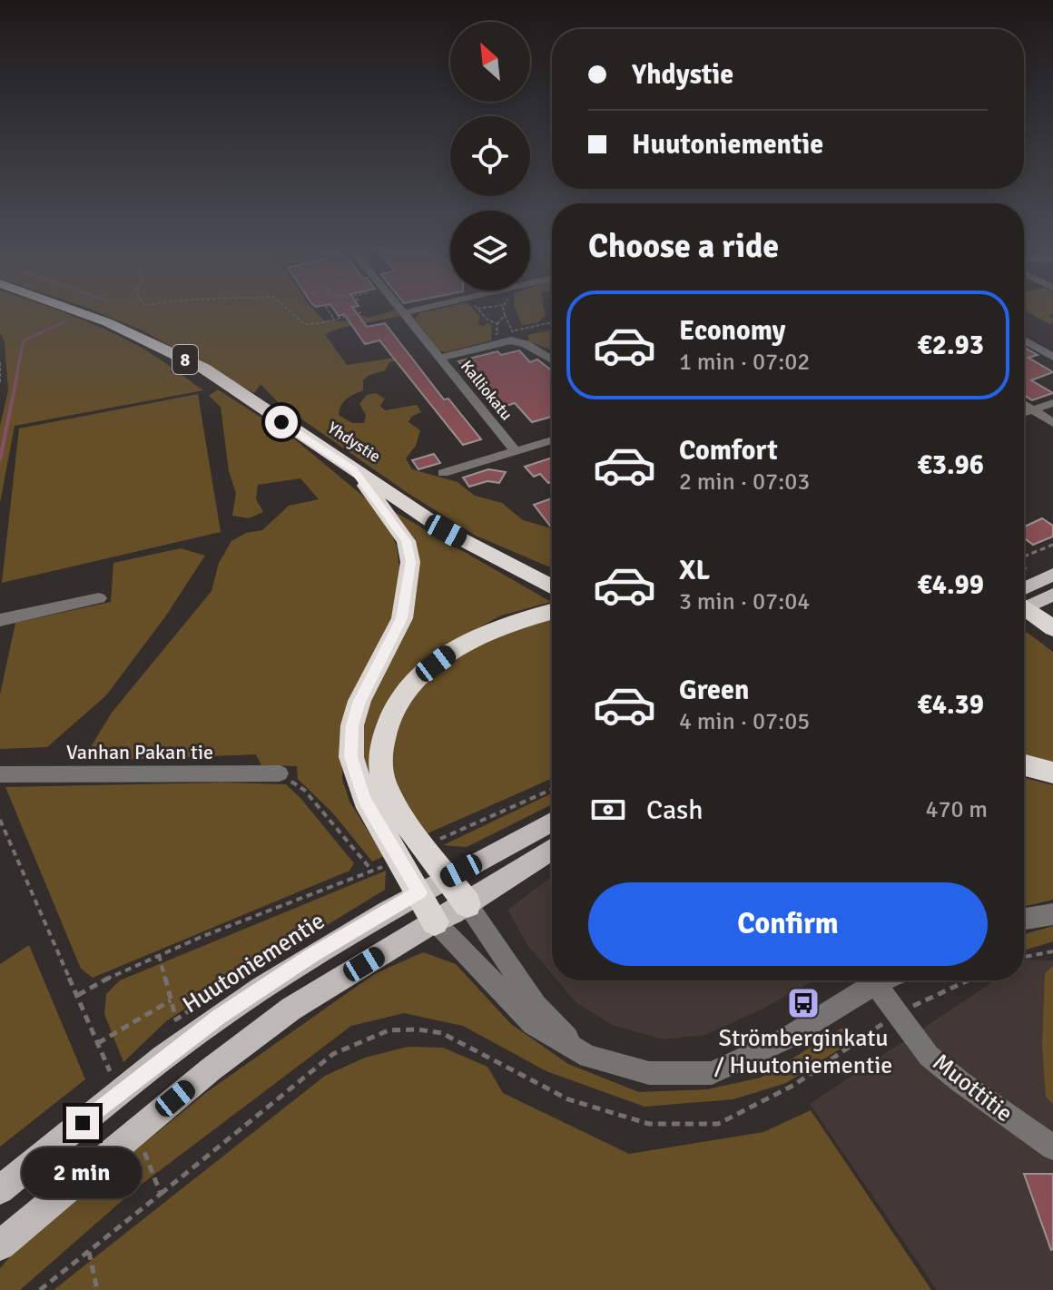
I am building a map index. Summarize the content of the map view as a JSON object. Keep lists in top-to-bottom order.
{
  "streets": {
    "highway": ["8", "Yhdystie"],
    "main road": ["Huutoniementie"],
    "street": ["Kalliokatu", "Vanhan Pakan tie", "Muottitie"]
  },
  "places": {
    "bus stop": ["Strömberginkatu / Huutoniementie"]
  },
  "north": "top left",
  "page": {
    "banner": ["Yhdystie", "Huutoniementie"],
    "heading": "Choose a ride",
    "list": [
      {
        "name": "Economy",
        "note": "1 min · 07:02",
        "value": "€2.93"
      },
      {
        "name": "Comfort",
        "note": "2 min · 07:03",
        "value": "€3.96"
      },
      {
        "name": "XL",
        "note": "3 min · 07:04",
        "value": "€4.99"
      },
      {
        "name": "Green",
        "note": "4 min · 07:05",
        "value": "€4.39"
      }
    ],
    "pay": ["Cash", "470 m"],
    "buttons": "Confirm",
    "bubble": "2 min"
  }
}
